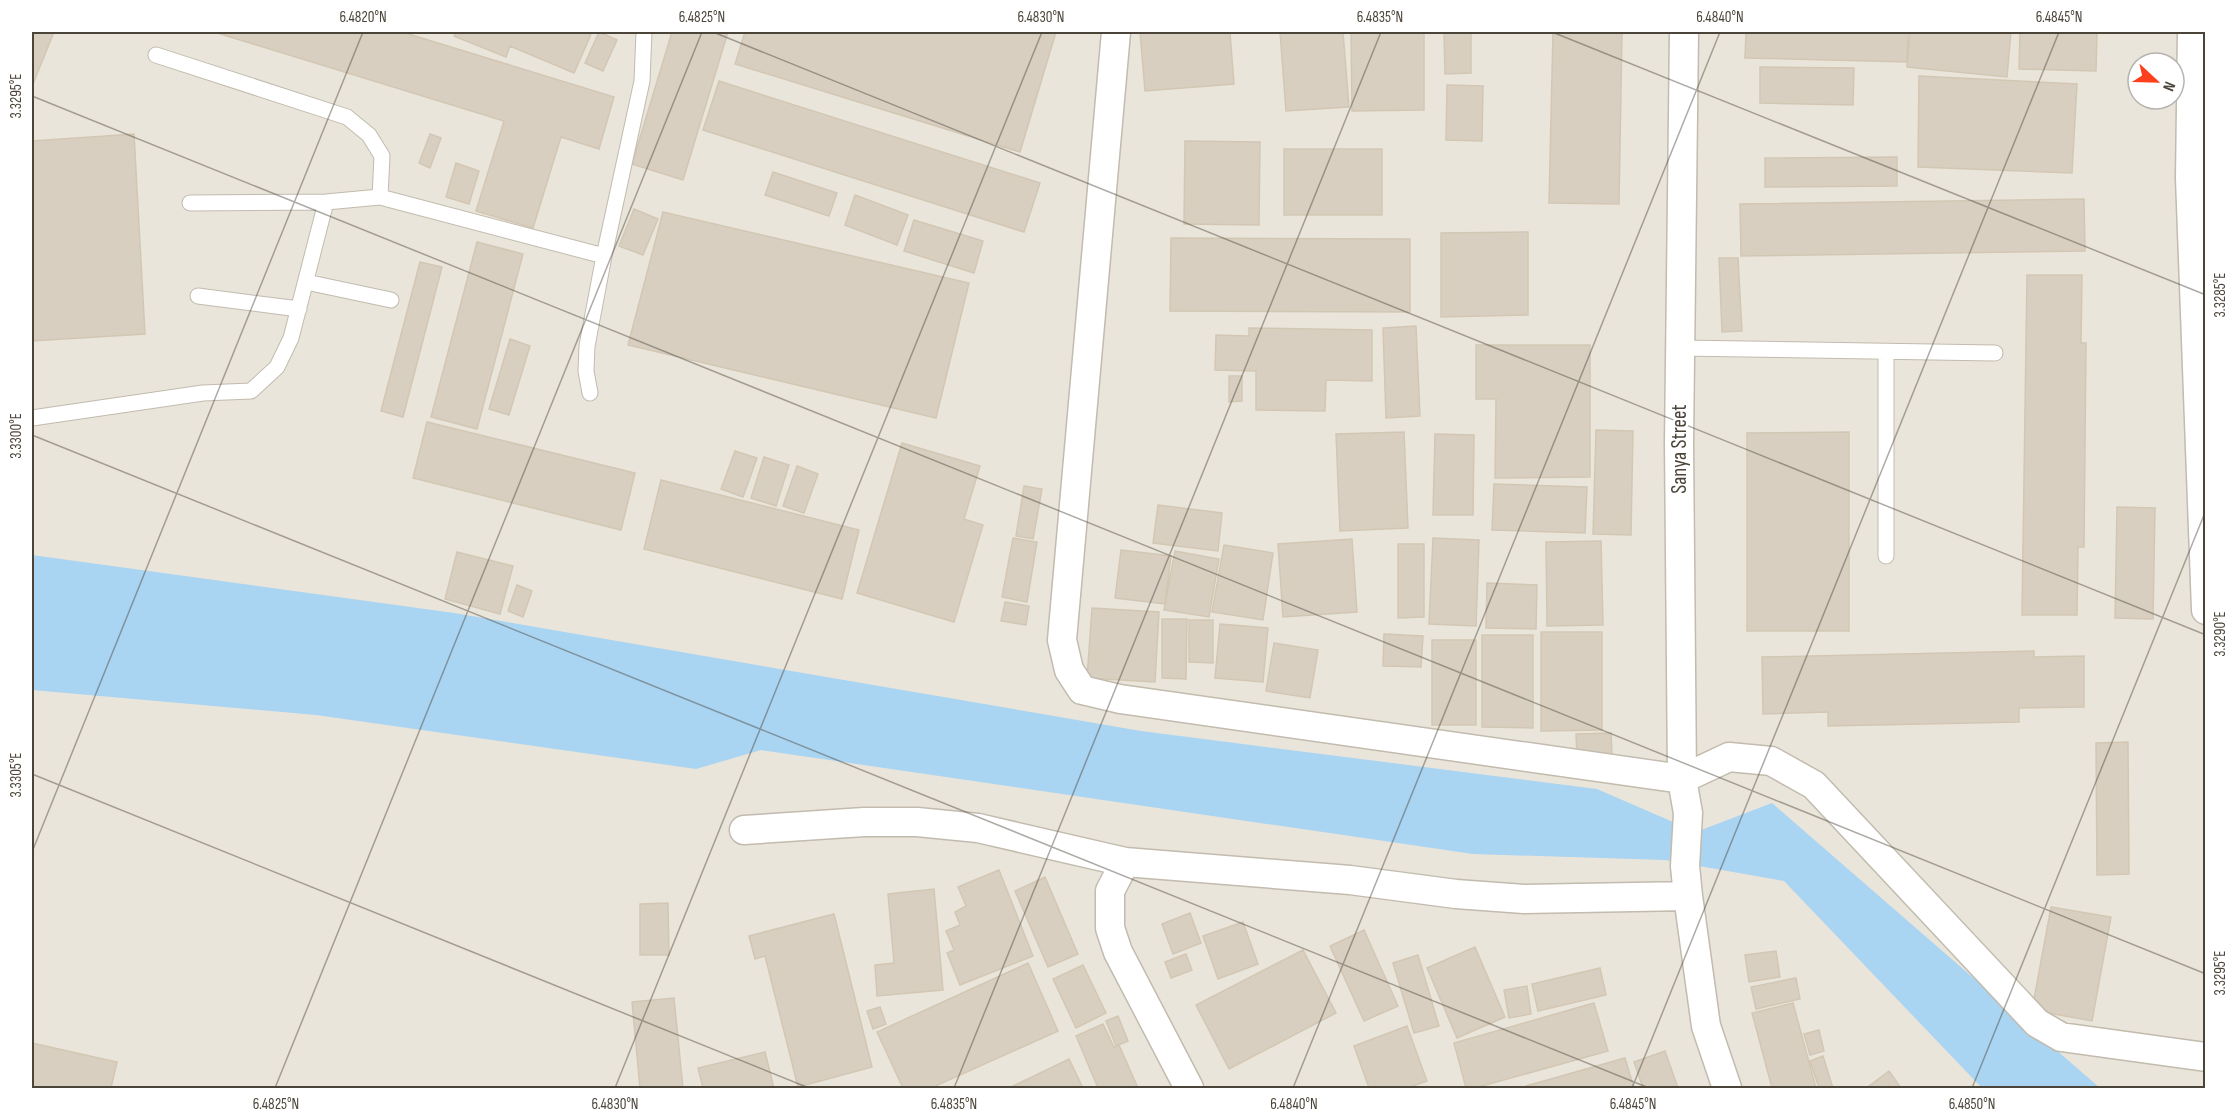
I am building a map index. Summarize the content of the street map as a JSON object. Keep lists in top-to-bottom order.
{
  "streets": {
    "street": ["Sanya Street"]
  },
  "north": "right",
  "coordinates": [
    "6.4820°N",
    "6.4825°N",
    "6.4830°N",
    "6.4835°N",
    "6.4840°N",
    "6.4845°N",
    "3.3295°E",
    "3.3285°E",
    "3.3300°E",
    "3.3290°E",
    "3.3305°E",
    "6.4850°N"
  ]
}
